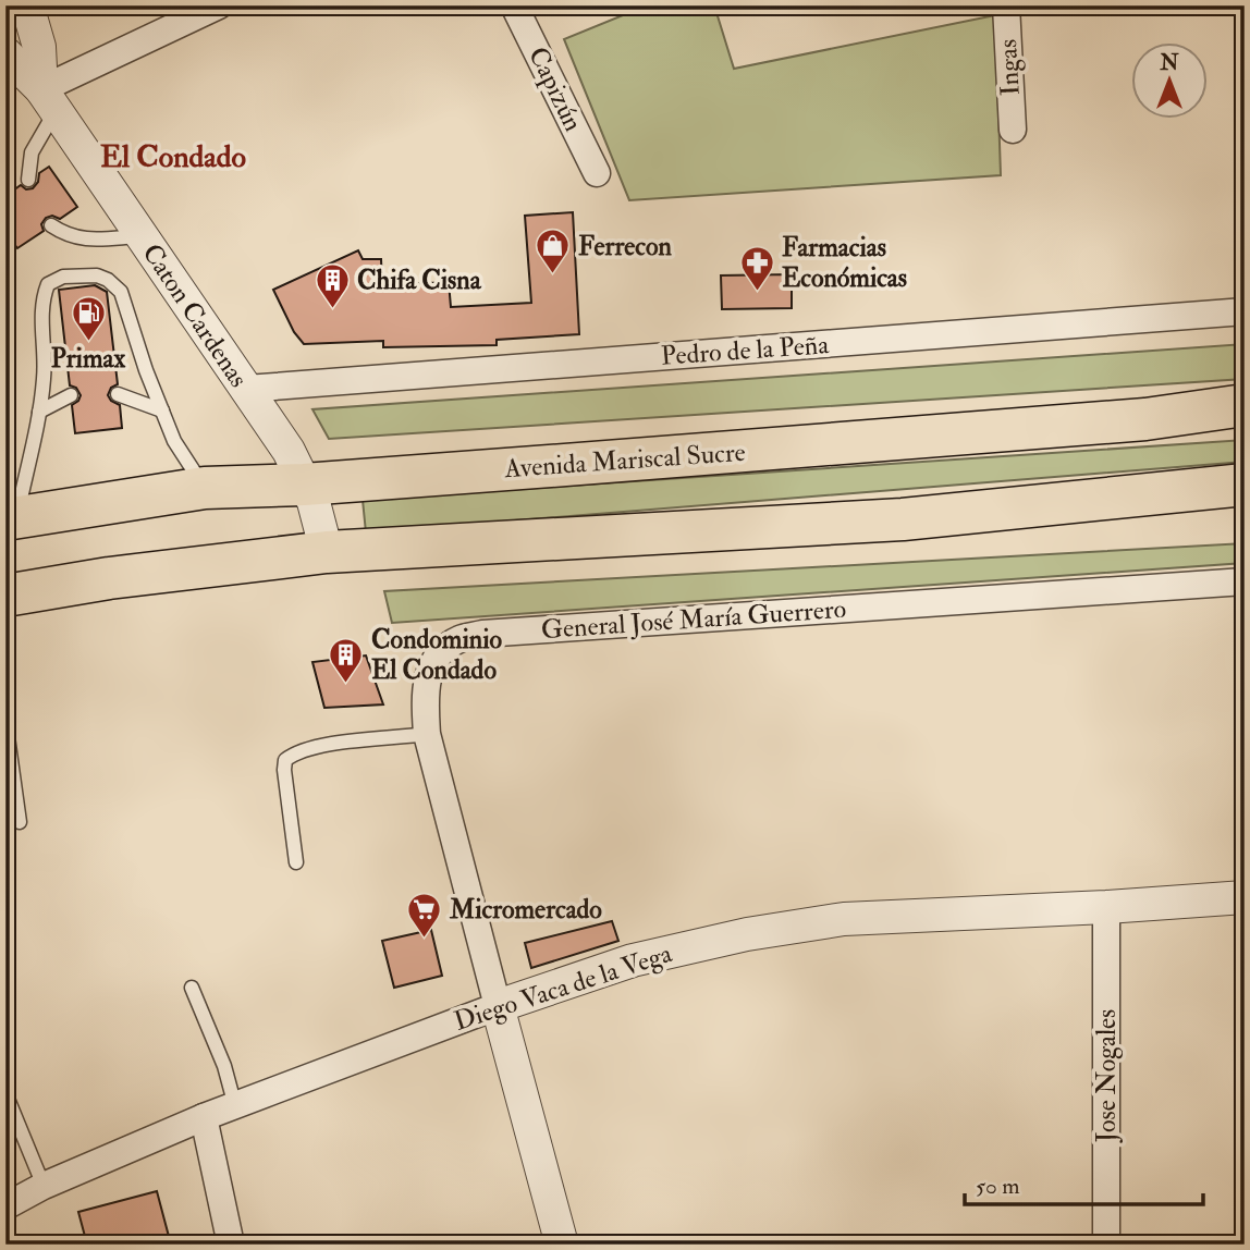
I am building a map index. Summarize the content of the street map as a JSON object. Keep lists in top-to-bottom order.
{
  "streets": {
    "main road": ["Avenida Mariscal Sucre"],
    "street": [
      "Ingas",
      "Capizún",
      "Caton Cardenas",
      "Pedro de la Peña",
      "General José María Guerrero",
      "Diego Vaca de la Vega",
      "Jose Nogales"
    ]
  },
  "crossings": [
    ["Caton Cardenas", "Pedro de la Peña"],
    ["Caton Cardenas", "Avenida Mariscal Sucre"],
    ["General José María Guerrero", "Diego Vaca de la Vega"],
    ["Diego Vaca de la Vega", "Jose Nogales"]
  ],
  "districts": ["El Condado"],
  "places": {
    "shop": ["Ferrecon"],
    "pharmacy": ["Farmacias Económicas"],
    "building": ["Chifa Cisna", "Condominio El Condado"],
    "fuel station": ["Primax"],
    "supermarket": ["Micromercado"]
  },
  "scale_bar": "50 m",
  "north": "top"
}
